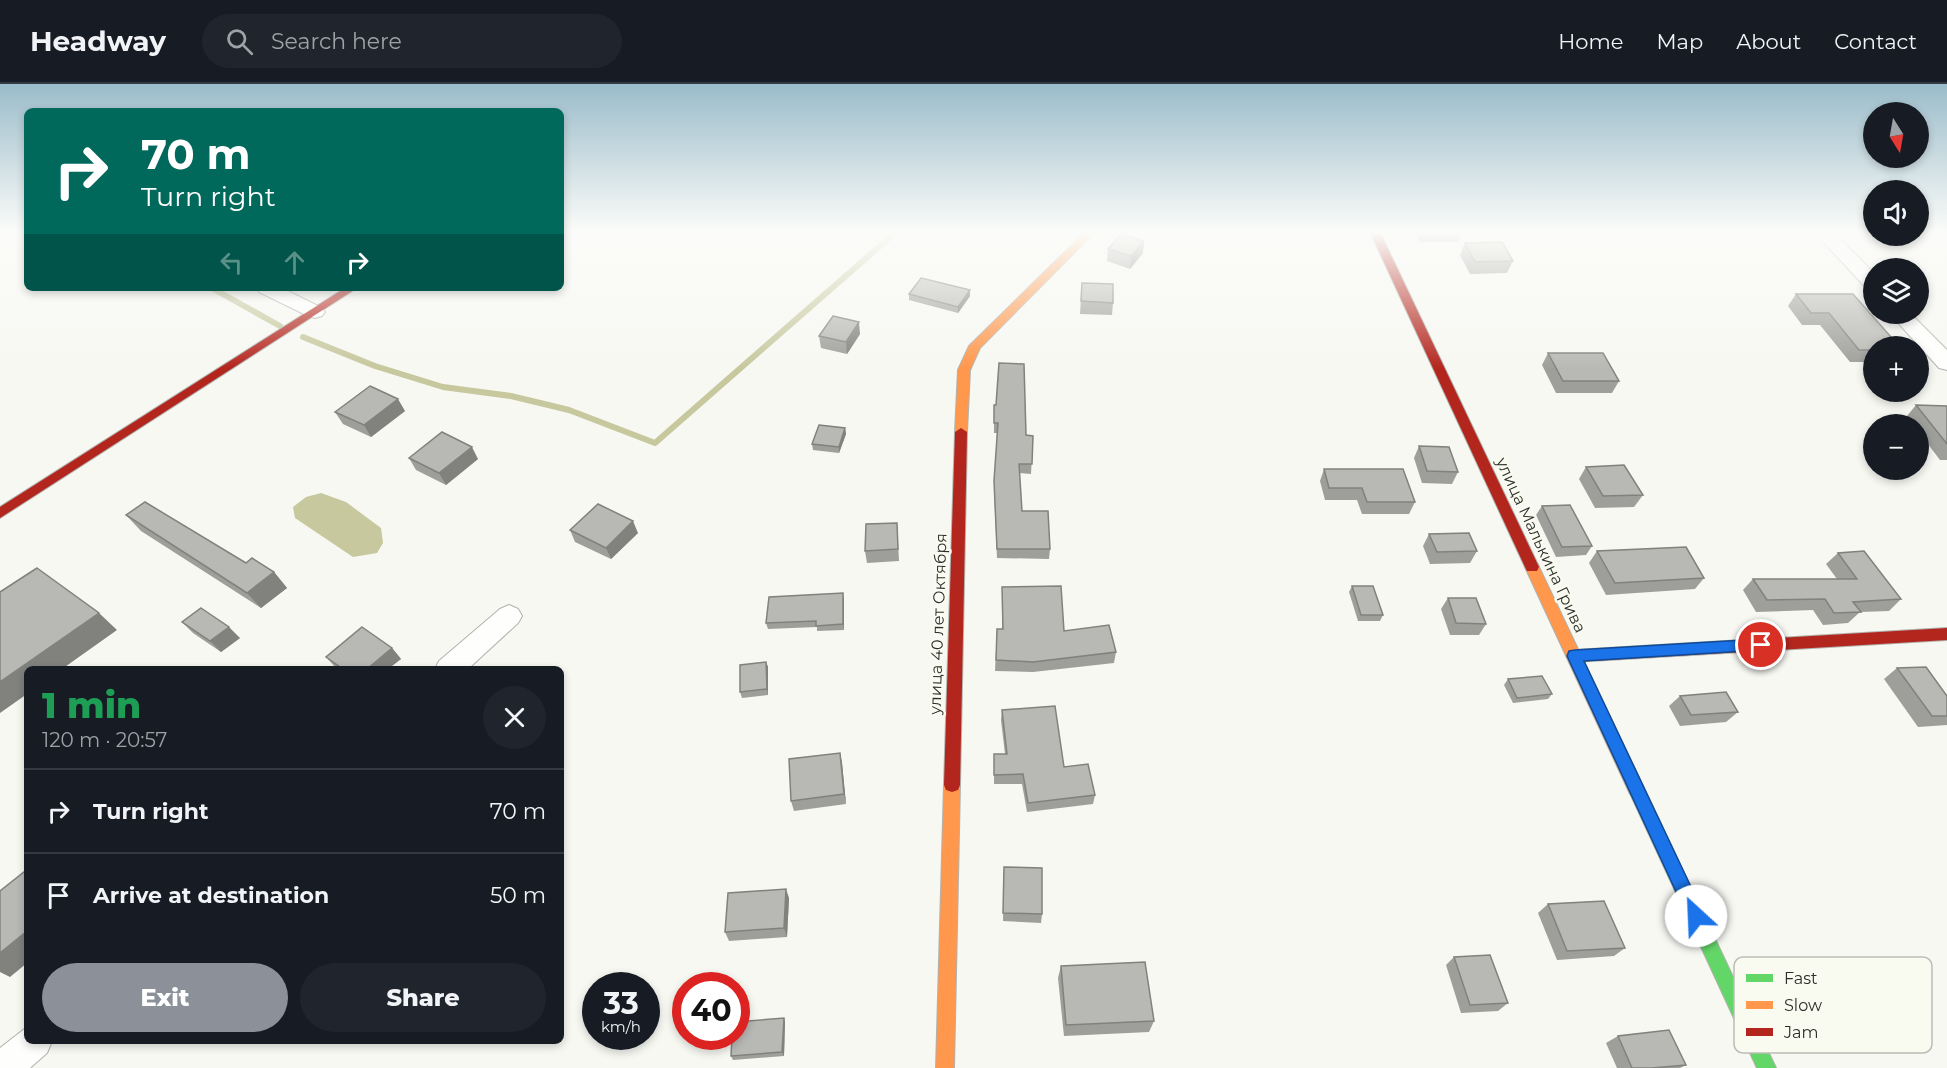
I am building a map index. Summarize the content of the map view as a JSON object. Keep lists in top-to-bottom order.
{
  "streets": {
    "street": ["улица Малькина Грива", "улица 40 лет Октября"]
  },
  "legend": ["Fast", "Slow", "Jam"],
  "north": "bottom",
  "page": {
    "header": "Headway",
    "search": "Search here",
    "nav": [
      "Home",
      "Map",
      "About",
      "Contact"
    ],
    "map_buttons": ["+", "−"],
    "turn": ["70 m", "Turn right"],
    "heading": ["1 min", "120 m · 20:57"],
    "list": [
      {
        "name": "Turn right",
        "value": "70 m"
      },
      {
        "name": "Arrive at destination",
        "value": "50 m"
      }
    ],
    "buttons": ["Exit", "Share"],
    "speed": "33 km/h",
    "limit": "40"
  }
}
